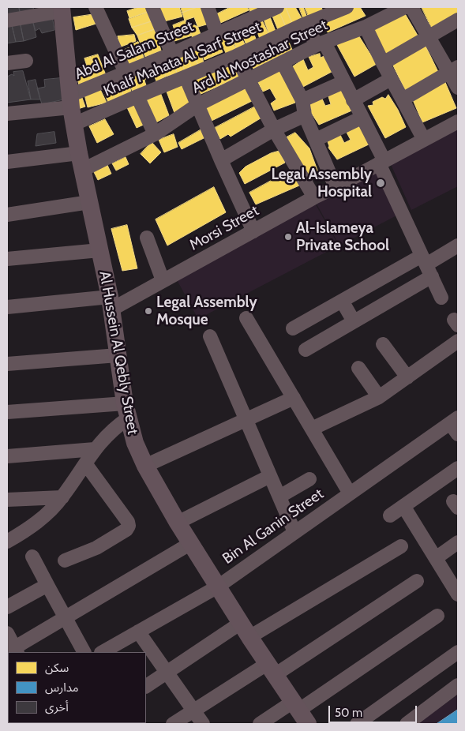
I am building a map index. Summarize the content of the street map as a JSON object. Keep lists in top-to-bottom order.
{
  "streets": {
    "main road": ["Al Hussein Al Qebly Street"],
    "street": [
      "Abd Al Salam Street",
      "Ard Al Mostashar Street",
      "Khalf Mahata Al Sarf Street",
      "Morsi Street",
      "Bin Al Ganin Street"
    ]
  },
  "crossings": [
    ["Abd Al Salam Street", "Khalf Mahata Al Sarf Street"],
    ["Abd Al Salam Street", "Al Hussein Al Qebly Street"],
    ["Ard Al Mostashar Street", "Al Hussein Al Qebly Street"],
    ["Khalf Mahata Al Sarf Street", "Al Hussein Al Qebly Street"],
    ["Morsi Street", "Al Hussein Al Qebly Street"],
    ["Al Hussein Al Qebly Street", "Bin Al Ganin Street"]
  ],
  "places": ["Legal Assembly Hospital", "Al-Islameya Private School", "Legal Assembly Mosque"],
  "legend": ["سكن", "مدارس", "أخرى"],
  "scale_bar": "50 m"
}
